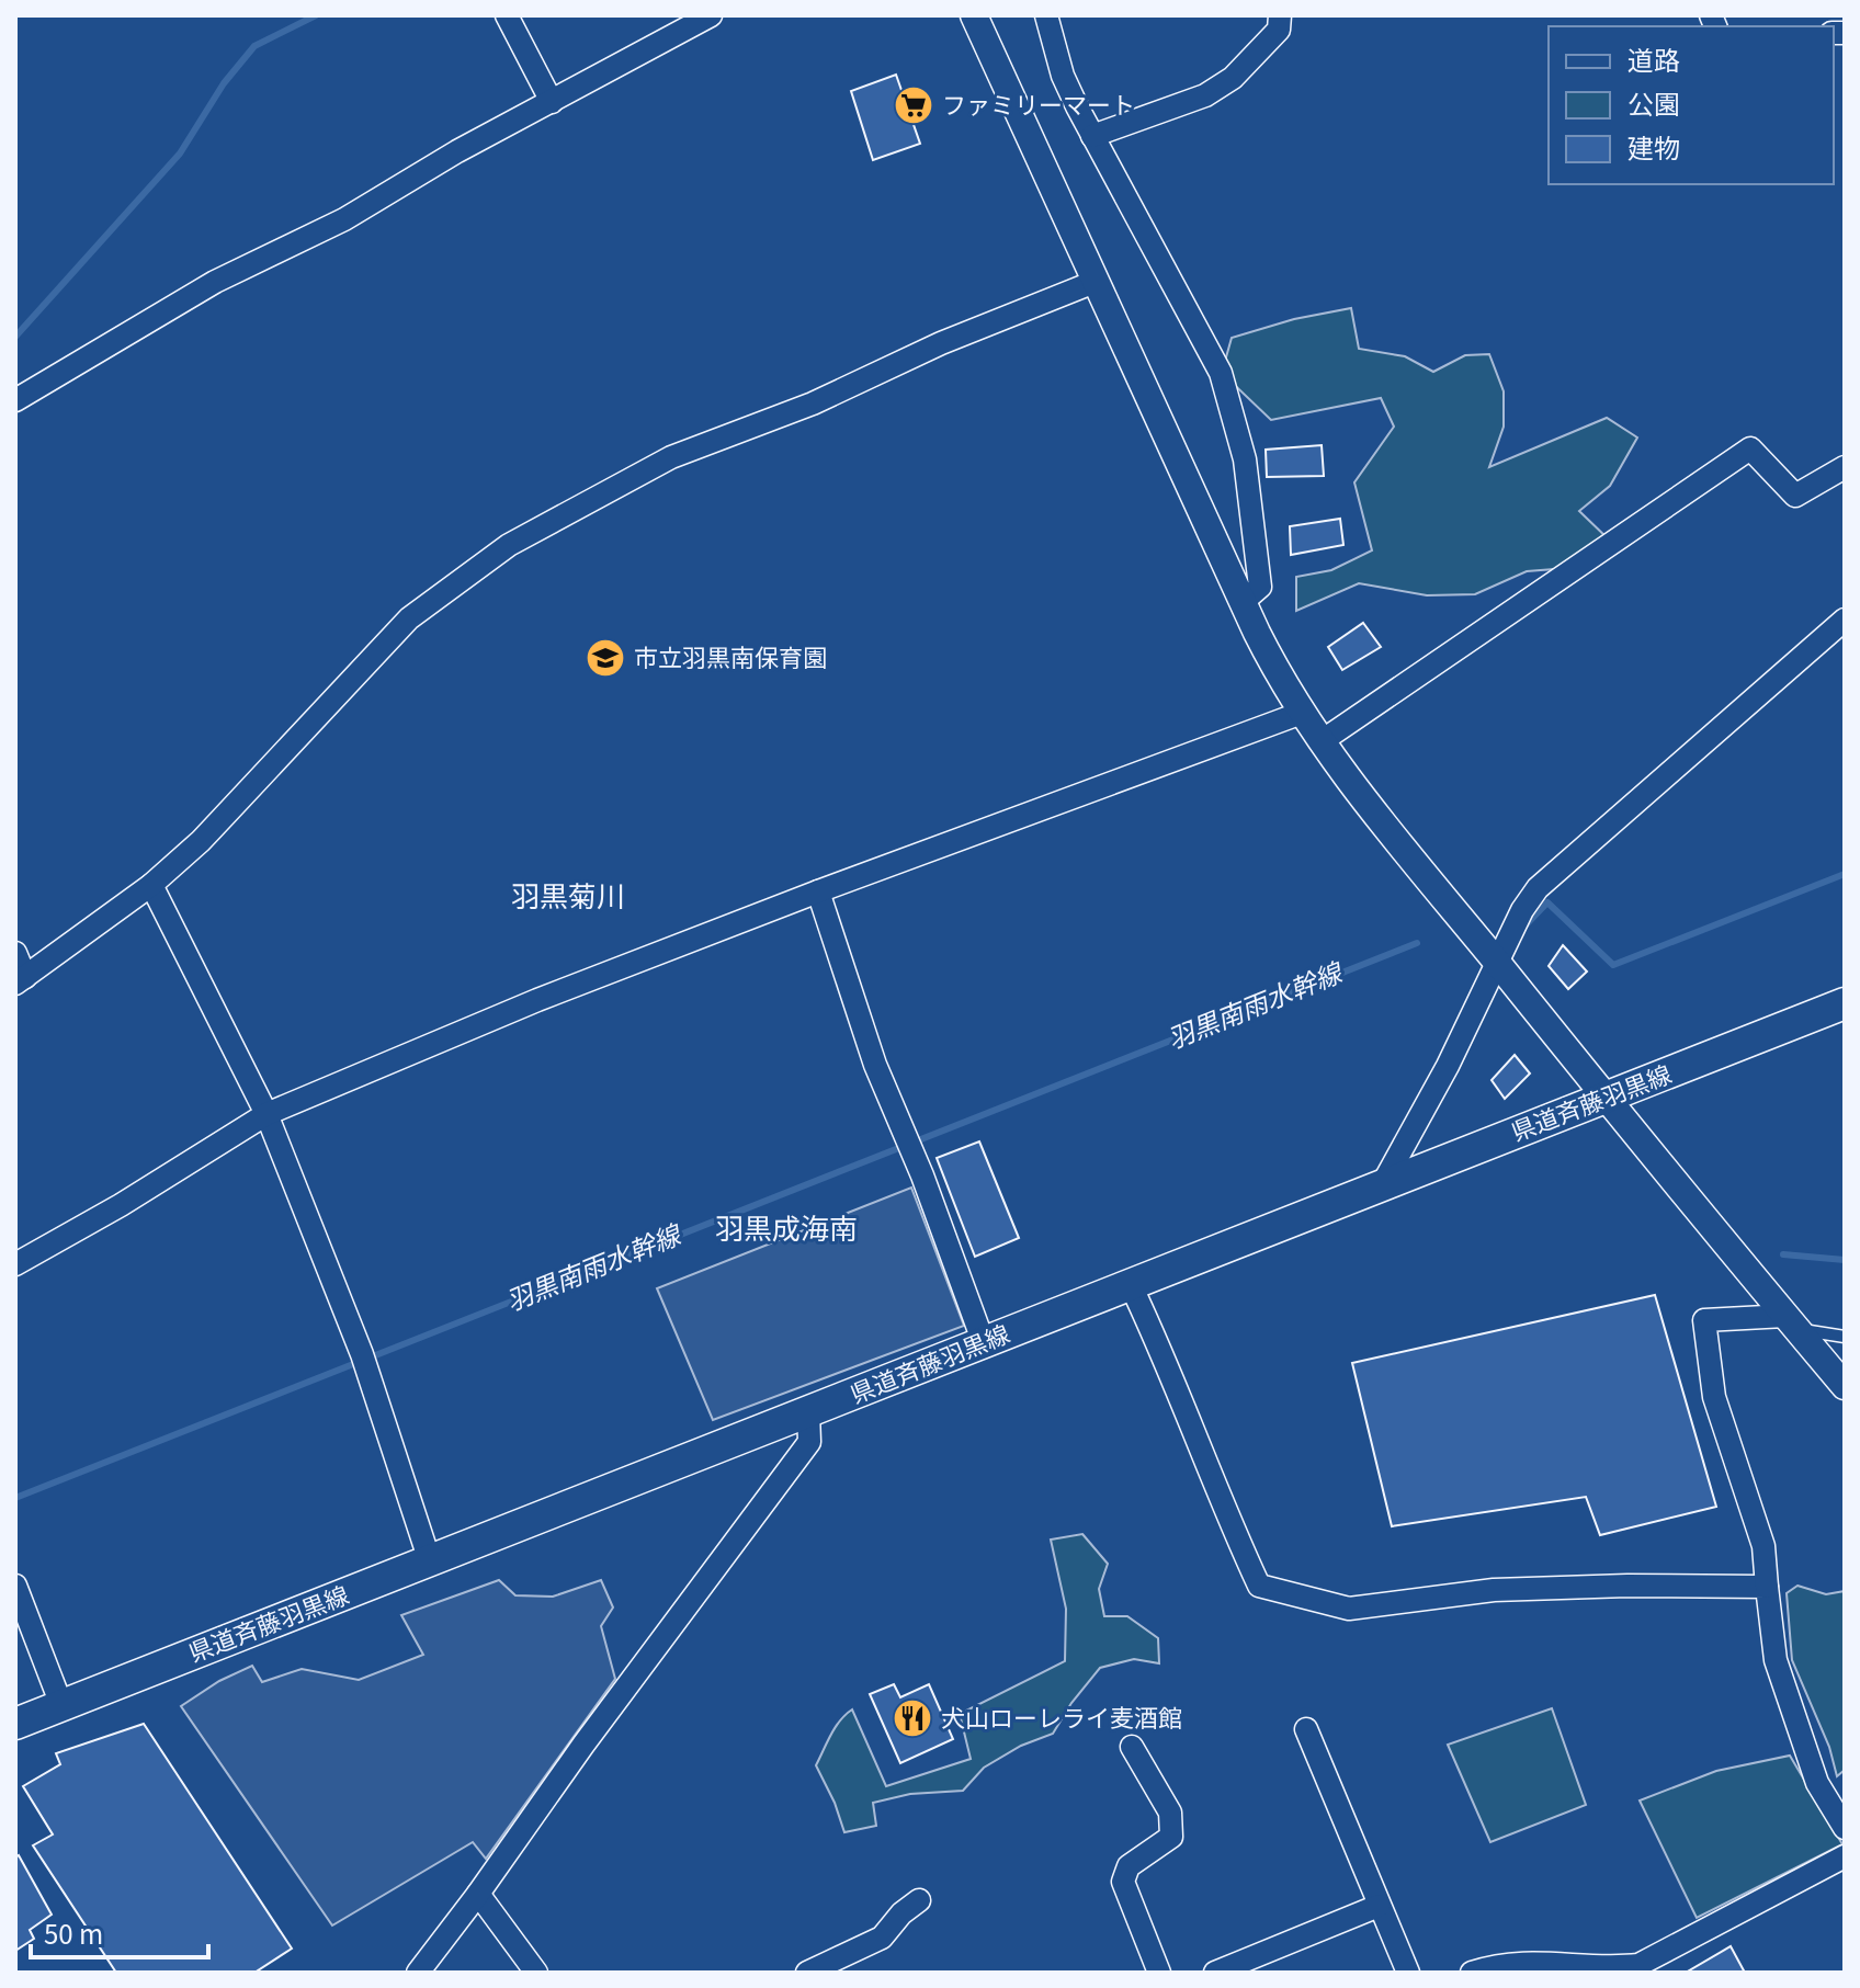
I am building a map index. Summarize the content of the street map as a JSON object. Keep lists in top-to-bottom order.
{
  "streets": {
    "main road": ["県道斉藤羽黒線"]
  },
  "districts": ["羽黒菊川", "羽黒成海南"],
  "water": ["羽黒南雨水幹線"],
  "places": {
    "supermarket": ["ファミリーマート"],
    "school or university": ["市立羽黒南保育園"],
    "restaurant": ["犬山ローレライ麦酒館"]
  },
  "legend": ["道路", "公園", "建物"],
  "scale_bar": "50 m"
}
